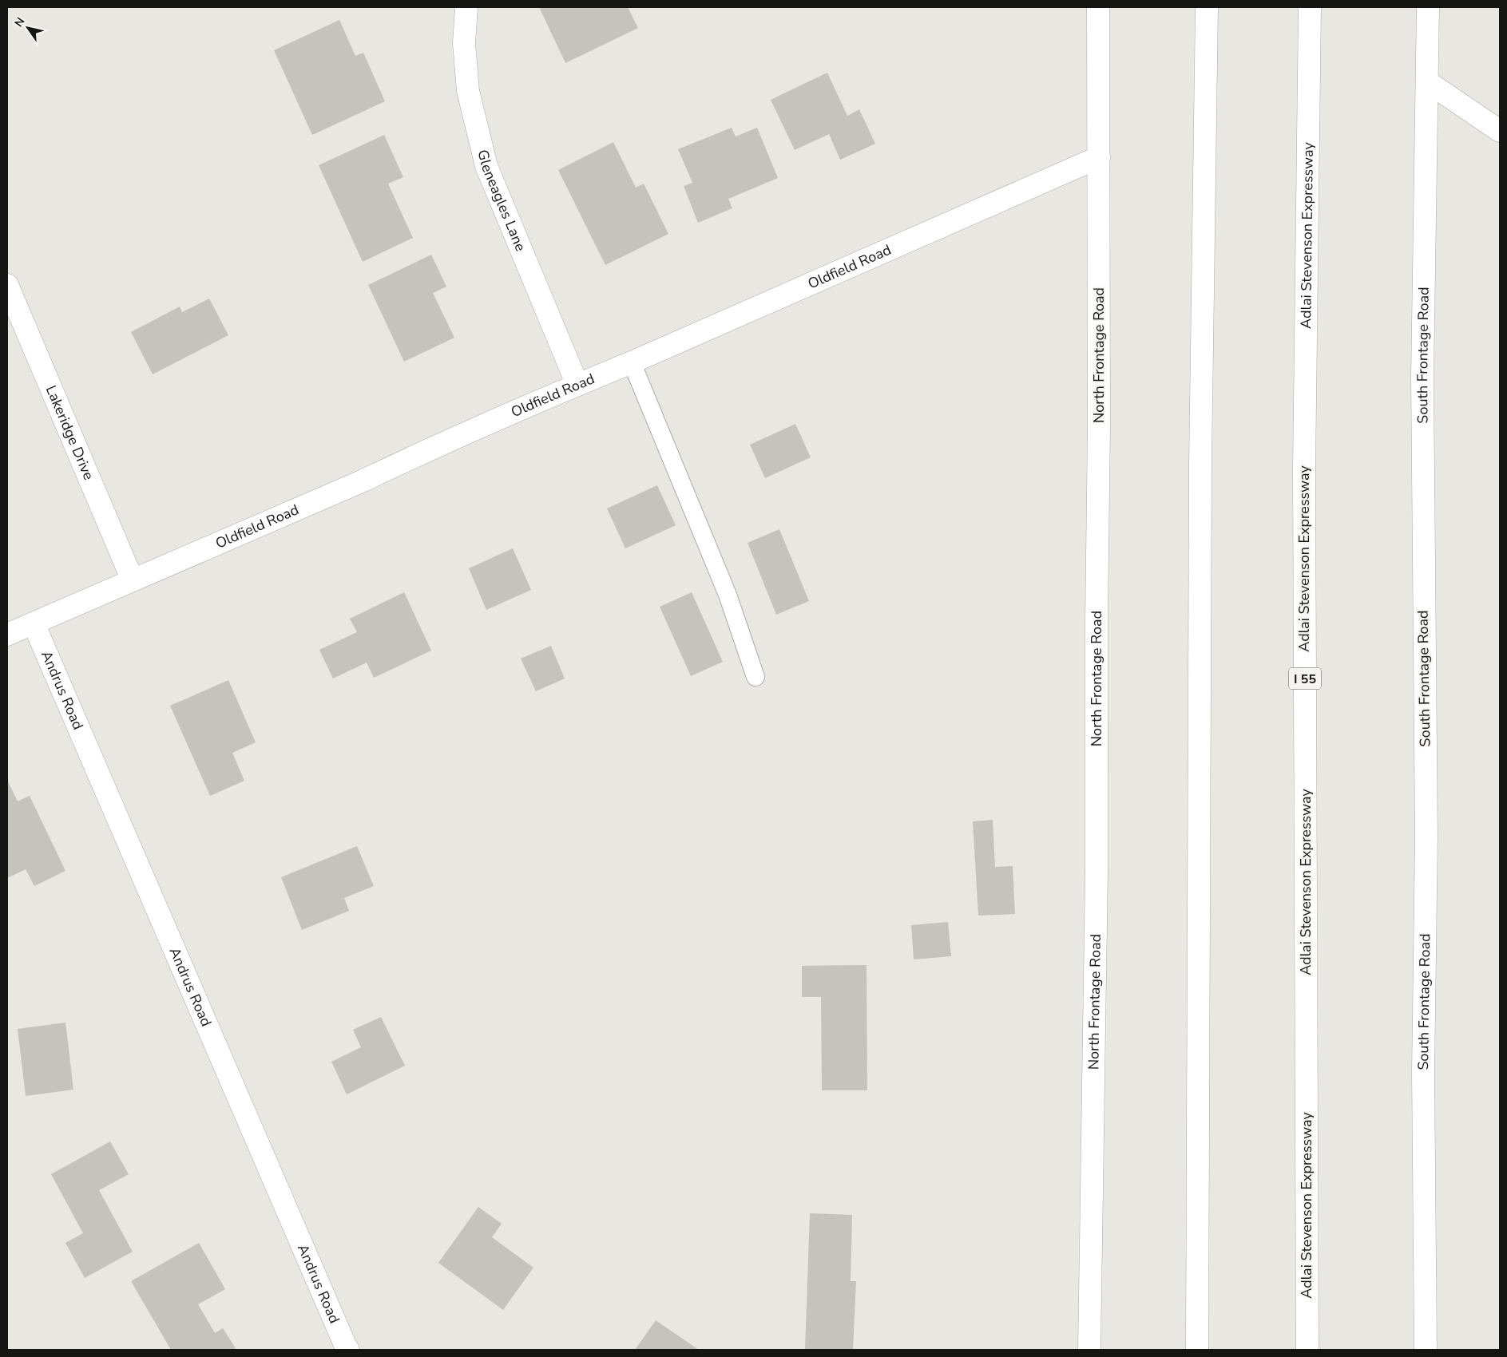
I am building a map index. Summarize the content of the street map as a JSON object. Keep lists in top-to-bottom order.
{
  "streets": {
    "main road": [
      "Gleneagles Lane",
      "Adlai Stevenson Expressway",
      "Oldfield Road",
      "North Frontage Road",
      "South Frontage Road",
      "Lakeridge Drive",
      "I 55",
      "Andrus Road"
    ]
  },
  "crossings": [
    ["Gleneagles Lane", "Oldfield Road"],
    ["Oldfield Road", "North Frontage Road"],
    ["Oldfield Road", "Lakeridge Drive"],
    ["Oldfield Road", "Andrus Road"]
  ],
  "north": "top left"
}
